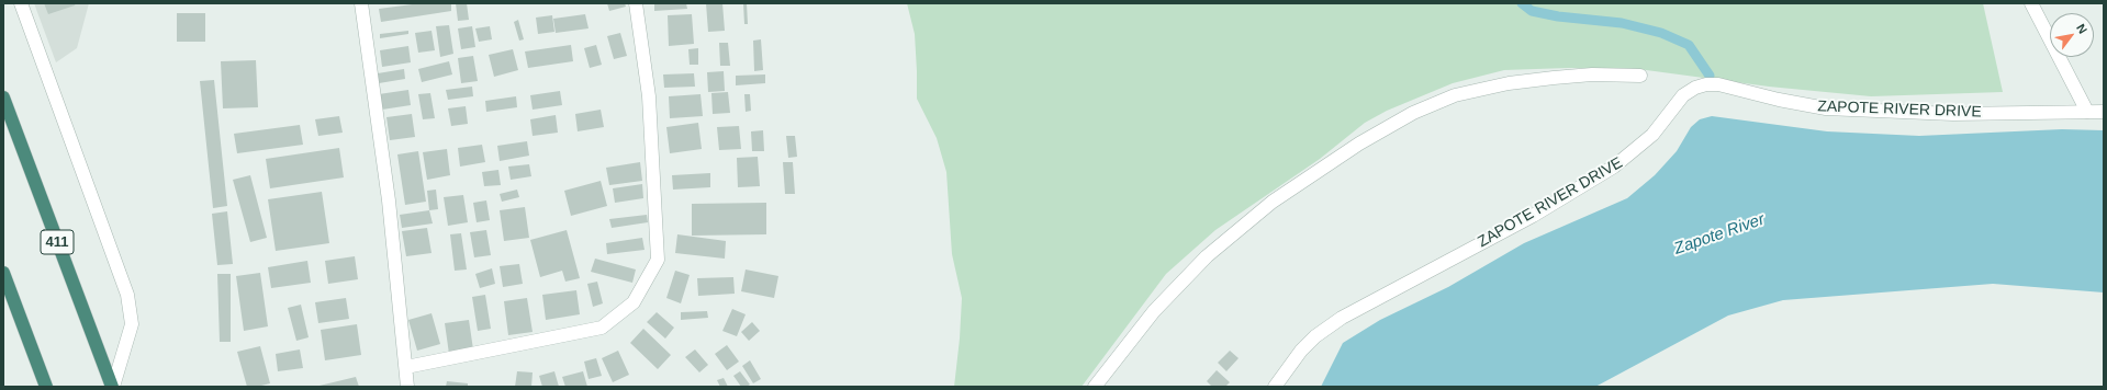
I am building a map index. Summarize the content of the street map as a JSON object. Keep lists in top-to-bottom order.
{
  "streets": {
    "highway": ["411"],
    "street": ["ZAPOTE RIVER DRIVE"]
  },
  "water": ["Zapote River"],
  "north": "top right"
}
